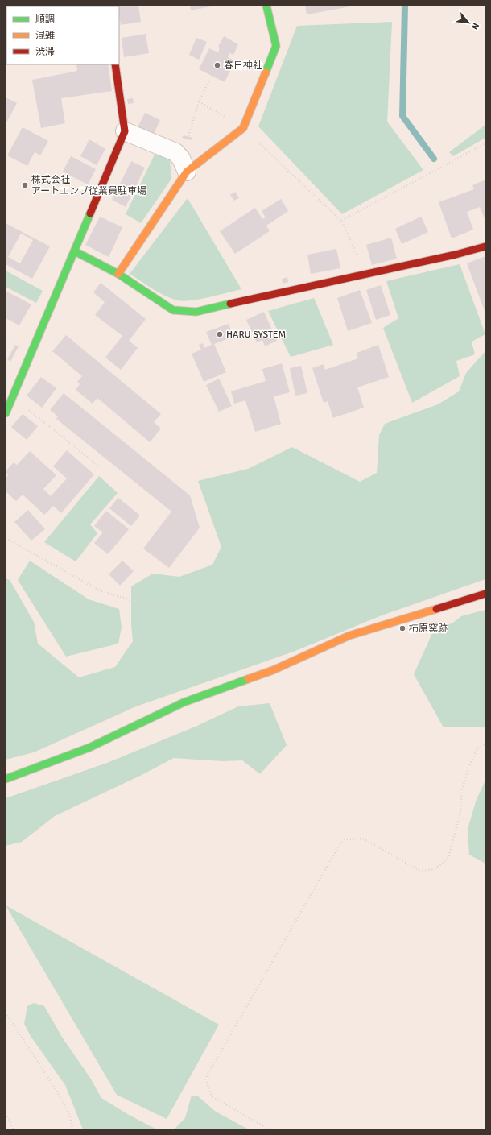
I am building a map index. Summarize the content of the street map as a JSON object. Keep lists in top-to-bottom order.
{
  "places": [
    "春日神社",
    "株式会社 アートエンブ従業員駐車場",
    "HARU SYSTEM",
    "柿原窯跡"
  ],
  "legend": ["順調", "混雑", "渋滞"],
  "north": "bottom right"
}
